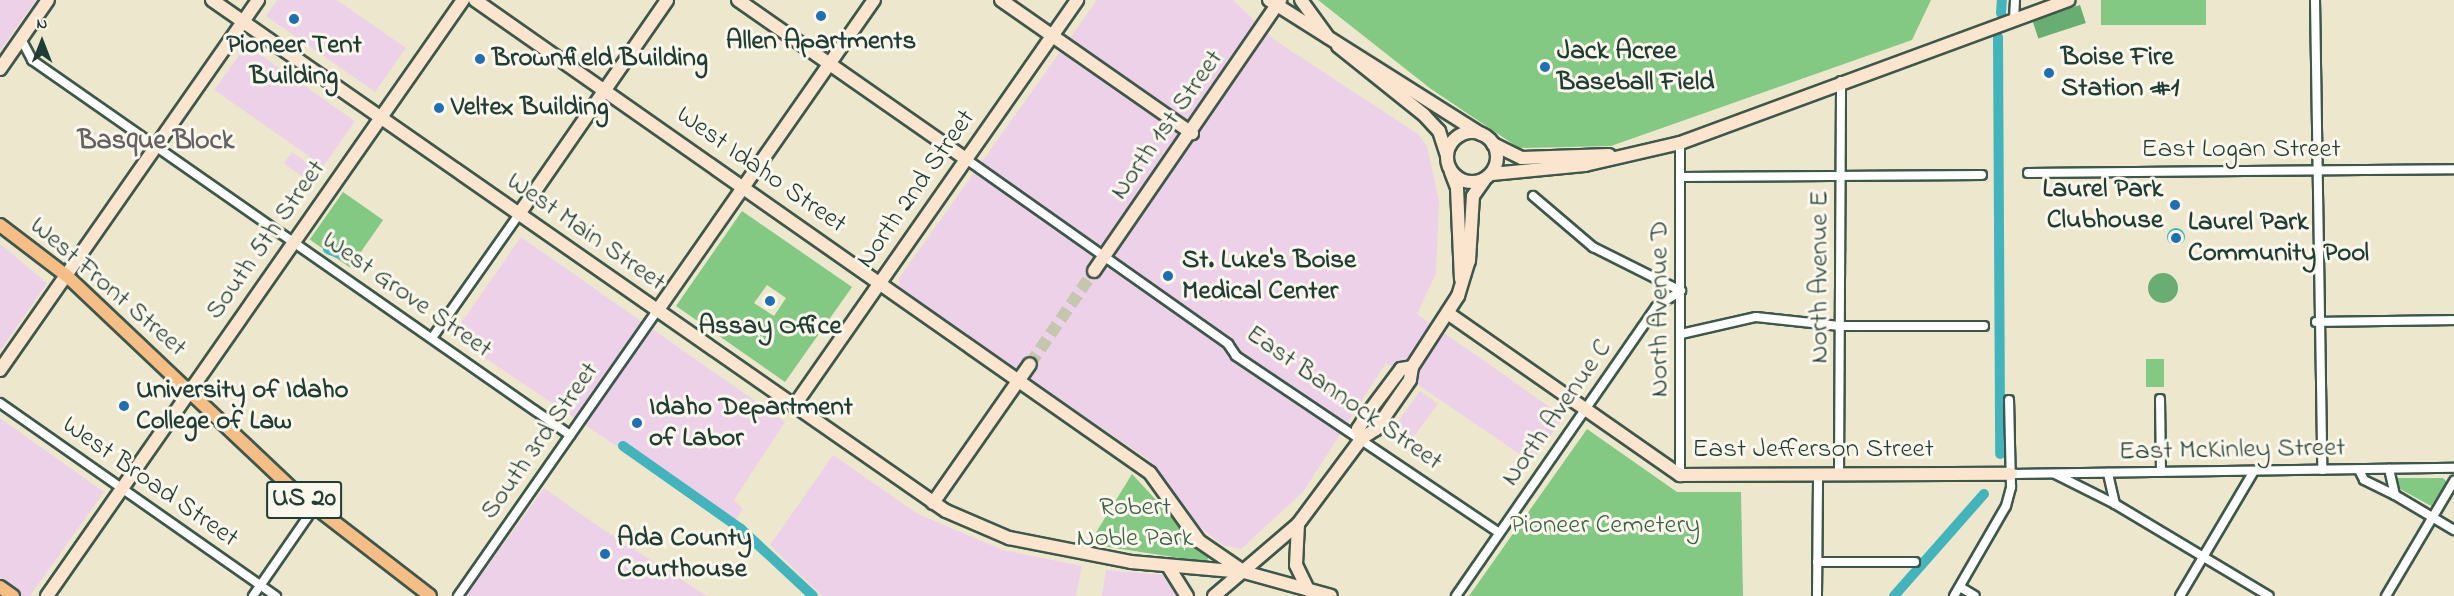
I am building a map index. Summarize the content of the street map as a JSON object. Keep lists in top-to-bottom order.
{
  "streets": {
    "main road": ["West Front Street", "US 20"],
    "street": [
      "North 1st Street",
      "East Logan Street",
      "West Idaho Street",
      "North 2nd Street",
      "West Main Street",
      "South 5th Street",
      "North Avenue E",
      "West Grove Street",
      "North Avenue D",
      "East Bannock Street",
      "North Avenue C",
      "South 3rd Street",
      "East Jefferson Street",
      "East McKinley Street",
      "West Broad Street"
    ]
  },
  "crossings": [
    ["North 1st Street", "East Bannock Street"],
    ["West Idaho Street", "North 2nd Street"],
    ["West Idaho Street", "West Main Street"],
    ["North 2nd Street", "West Main Street"],
    ["North 2nd Street", "East Bannock Street"],
    ["West Main Street", "South 5th Street"],
    ["West Main Street", "South 3rd Street"],
    ["South 5th Street", "West Front Street"],
    ["South 5th Street", "West Grove Street"],
    ["South 5th Street", "West Broad Street"],
    ["North Avenue E", "East Jefferson Street"],
    ["West Grove Street", "South 3rd Street"],
    ["North Avenue D", "North Avenue C"],
    ["North Avenue D", "East Jefferson Street"],
    ["East Bannock Street", "North Avenue C"],
    ["North Avenue C", "East Jefferson Street"],
    ["East Jefferson Street", "East McKinley Street"]
  ],
  "districts": ["Basque Block"],
  "parks": ["Robert Noble Park", "Pioneer Cemetery"],
  "places": [
    "Allen Apartments",
    "Pioneer Tent Building",
    "Brownfield Building",
    "Jack Acree Baseball Field",
    "Boise Fire Station #1",
    "Veltex Building",
    "Laurel Park Clubhouse",
    "Laurel Park Community Pool",
    "St. Luke's Boise Medical Center",
    "Assay Office",
    "University of Idaho College of Law",
    "Idaho Department of Labor",
    "Ada County Courthouse"
  ],
  "north": "top"
}
